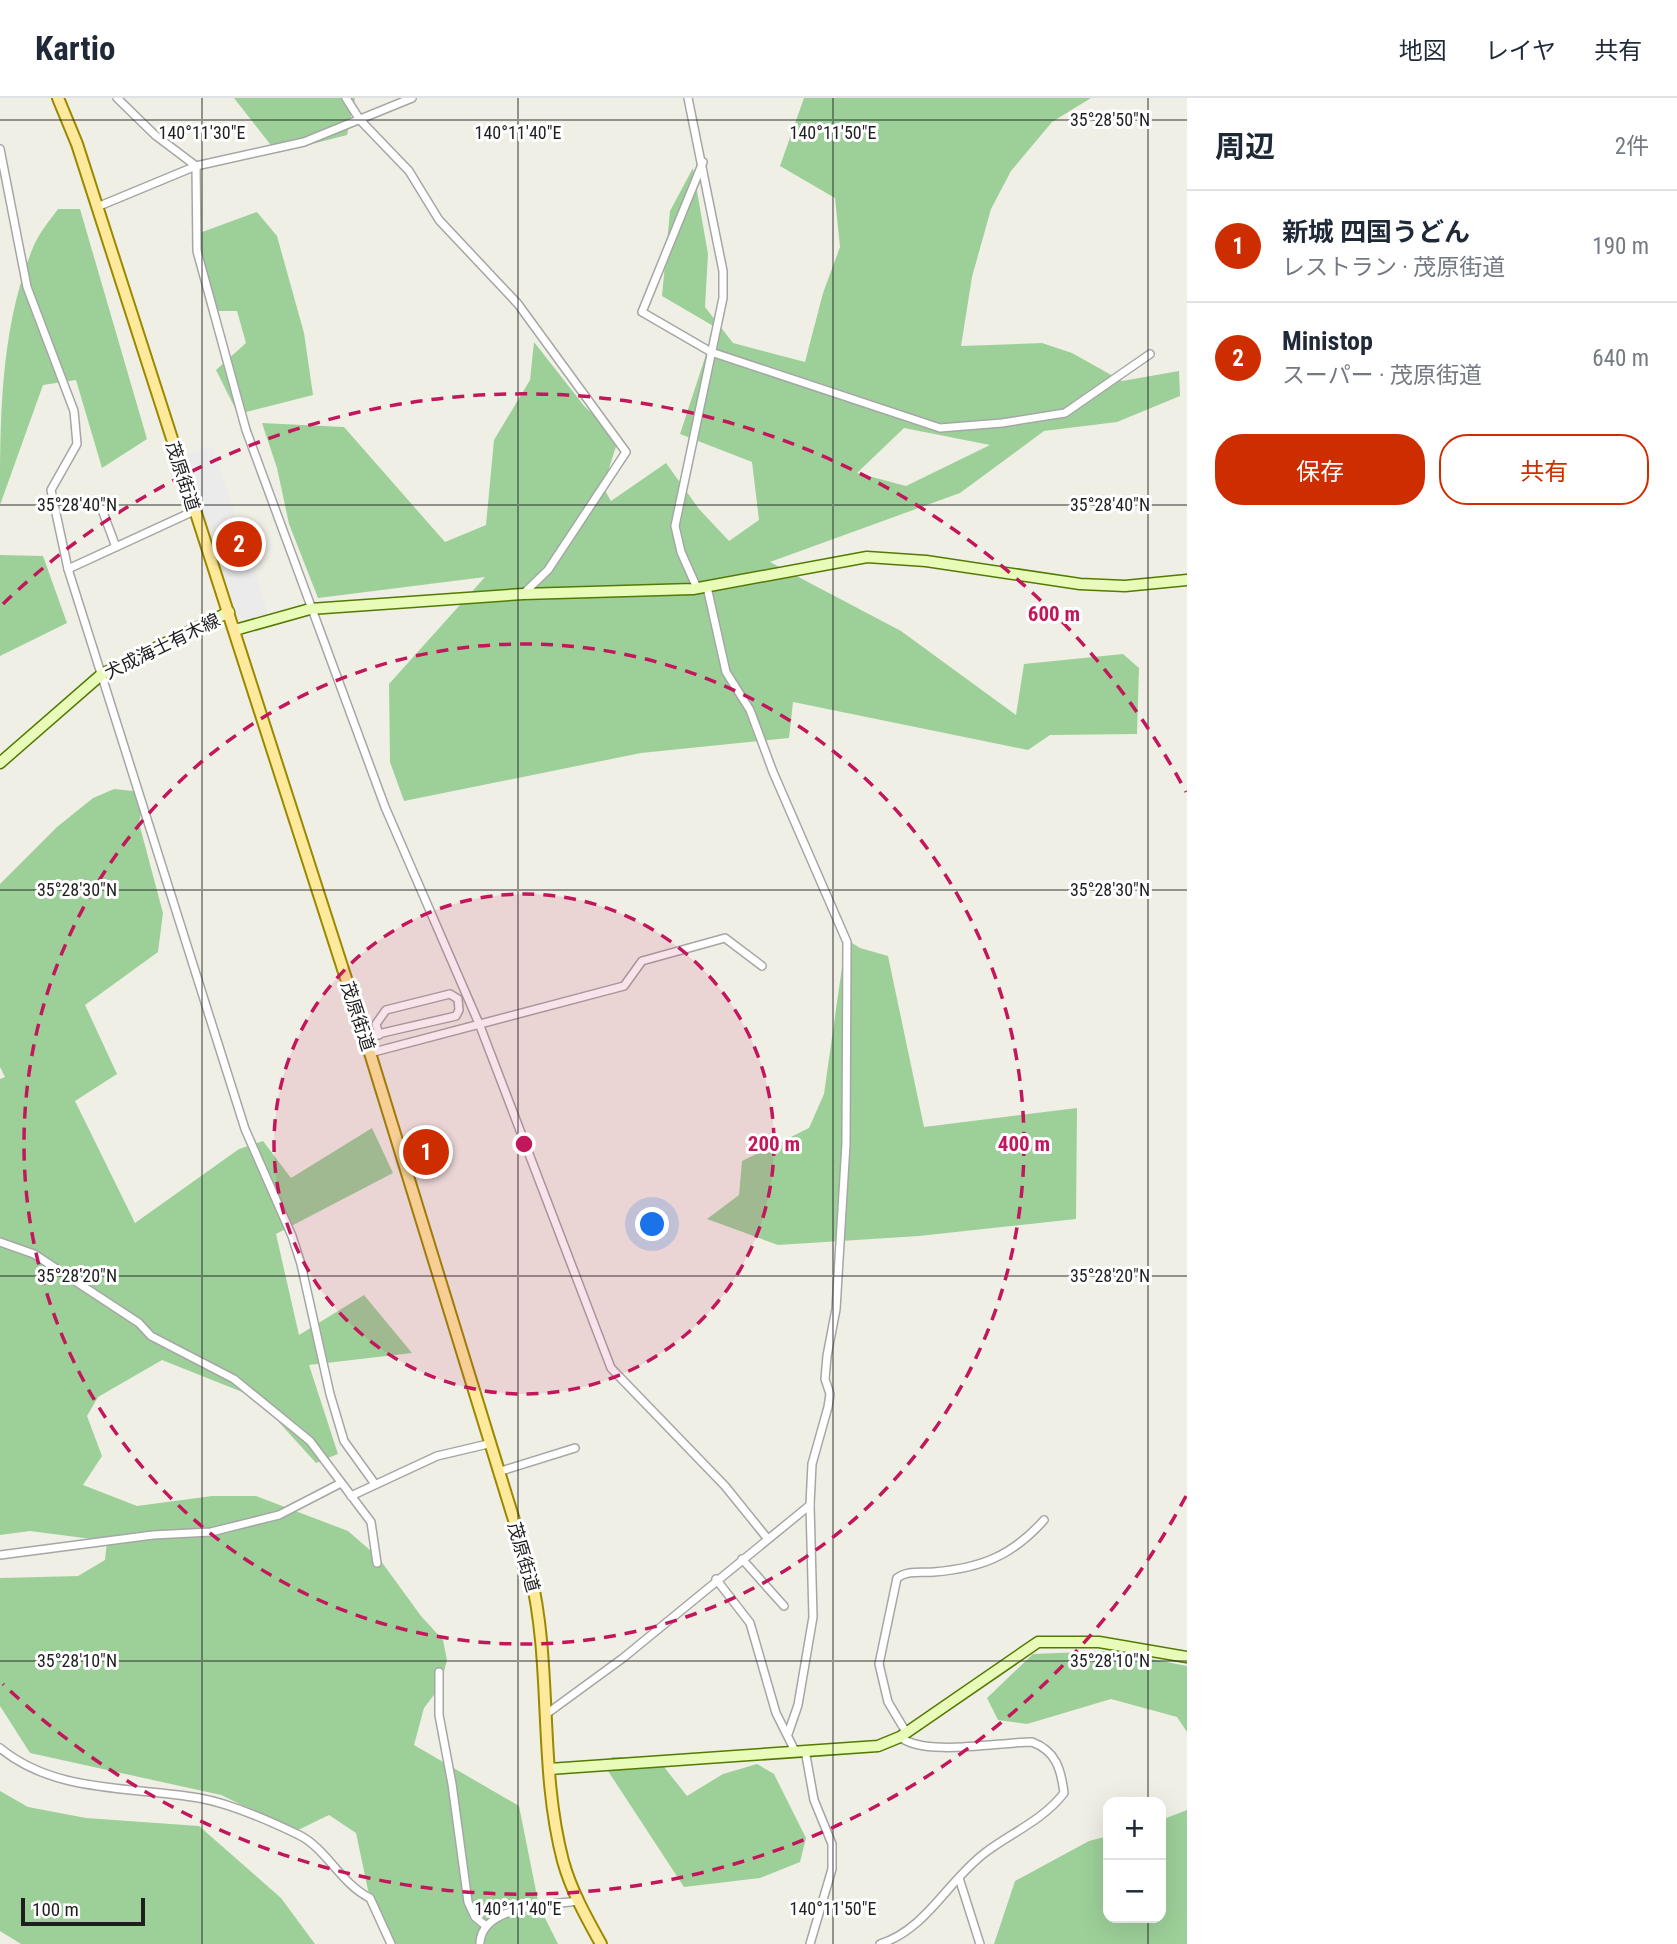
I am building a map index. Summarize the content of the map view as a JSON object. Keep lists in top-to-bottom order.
{
  "streets": {
    "main road": ["茂原街道"],
    "street": ["犬成海士有木線"]
  },
  "crossings": [
    ["茂原街道", "犬成海士有木線"]
  ],
  "scale_bar": "100 m",
  "page": {
    "header": "Kartio",
    "nav": ["地図", "レイヤ", "共有"],
    "heading": ["周辺", "2件"],
    "list": [
      {
        "mark": "1",
        "name": "新城 四国うどん",
        "note": "レストラン · 茂原街道",
        "value": "190 m"
      },
      {
        "mark": "2",
        "name": "Ministop",
        "note": "スーパー · 茂原街道",
        "value": "640 m"
      }
    ],
    "buttons": ["保存", "共有"],
    "pins": ["2", "1"],
    "map_buttons": ["+", "−"],
    "scale": "100 m"
  },
  "coordinates": [
    "35°28'50\"N",
    "140°11'30\"E",
    "140°11'40\"E",
    "140°11'50\"E",
    "35°28'40\"N",
    "35°28'30\"N",
    "35°28'20\"N",
    "35°28'10\"N"
  ],
  "rings": ["600 m", "200 m", "400 m"]
}
